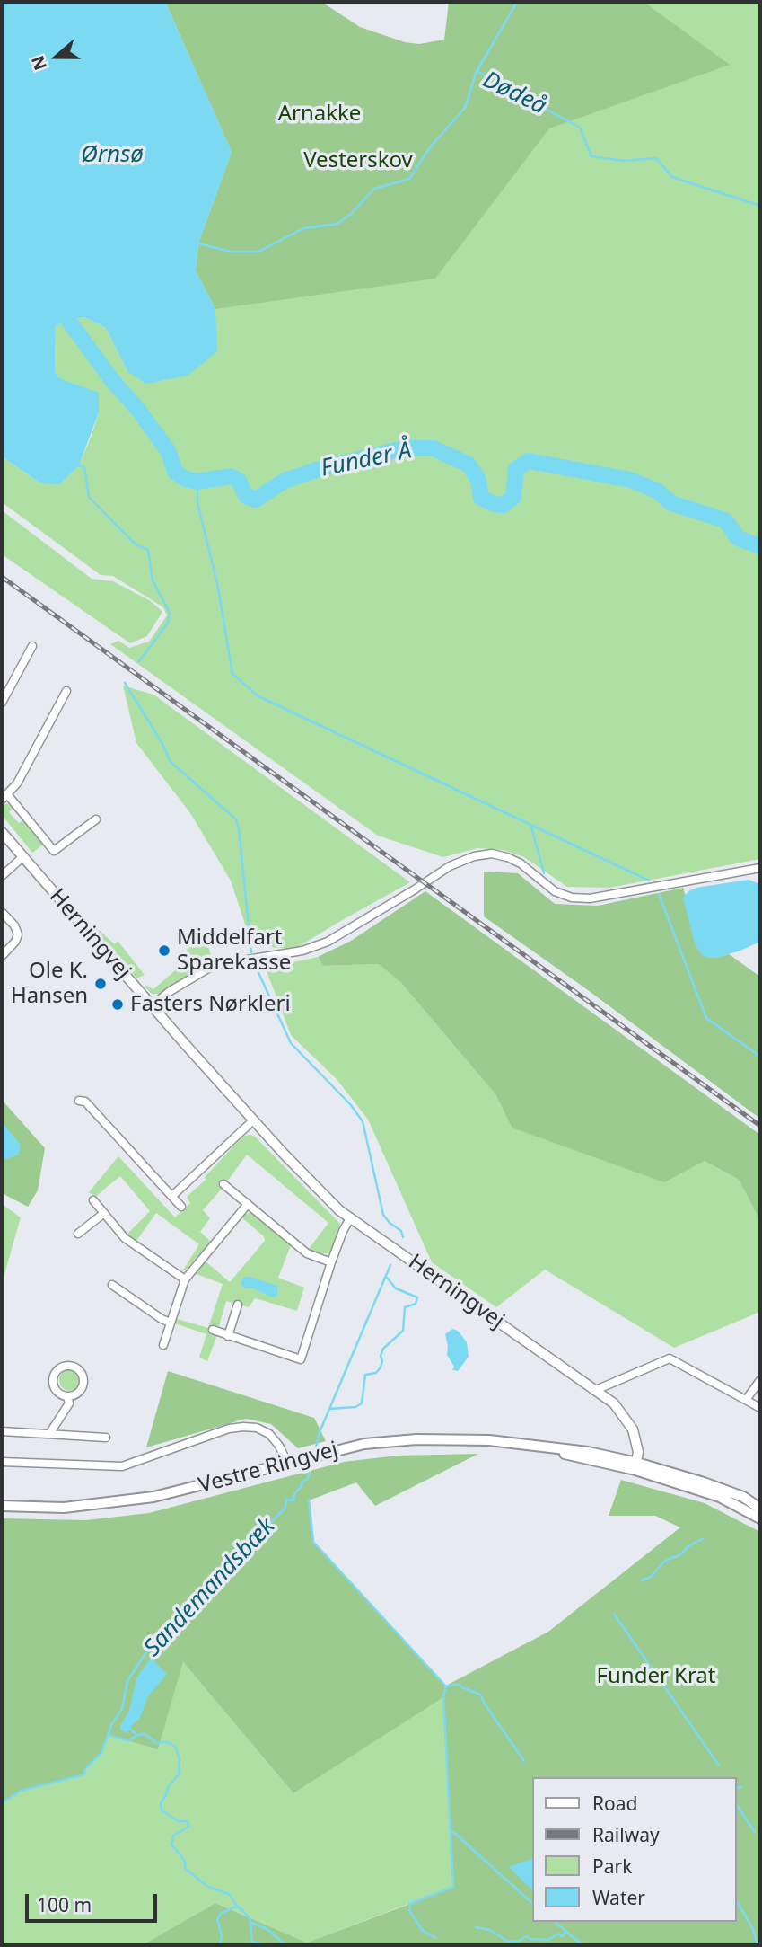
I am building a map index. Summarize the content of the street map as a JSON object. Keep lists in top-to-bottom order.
{
  "streets": {
    "main road": ["Vestre Ringvej"],
    "street": ["Herningvej"]
  },
  "crossings": [
    ["Herningvej", "Vestre Ringvej"]
  ],
  "water": [
    "Dødeå",
    "Ørnsø",
    "Funder Å",
    "Sandemandsbæk"
  ],
  "parks": ["Arnakke", "Vesterskov", "Funder Krat"],
  "places": ["Middelfart Sparekasse", "Ole K. Hansen", "Fasters Nørkleri"],
  "legend": [
    "Road",
    "Railway",
    "Park",
    "Water"
  ],
  "scale_bar": "100 m",
  "north": "left"
}
